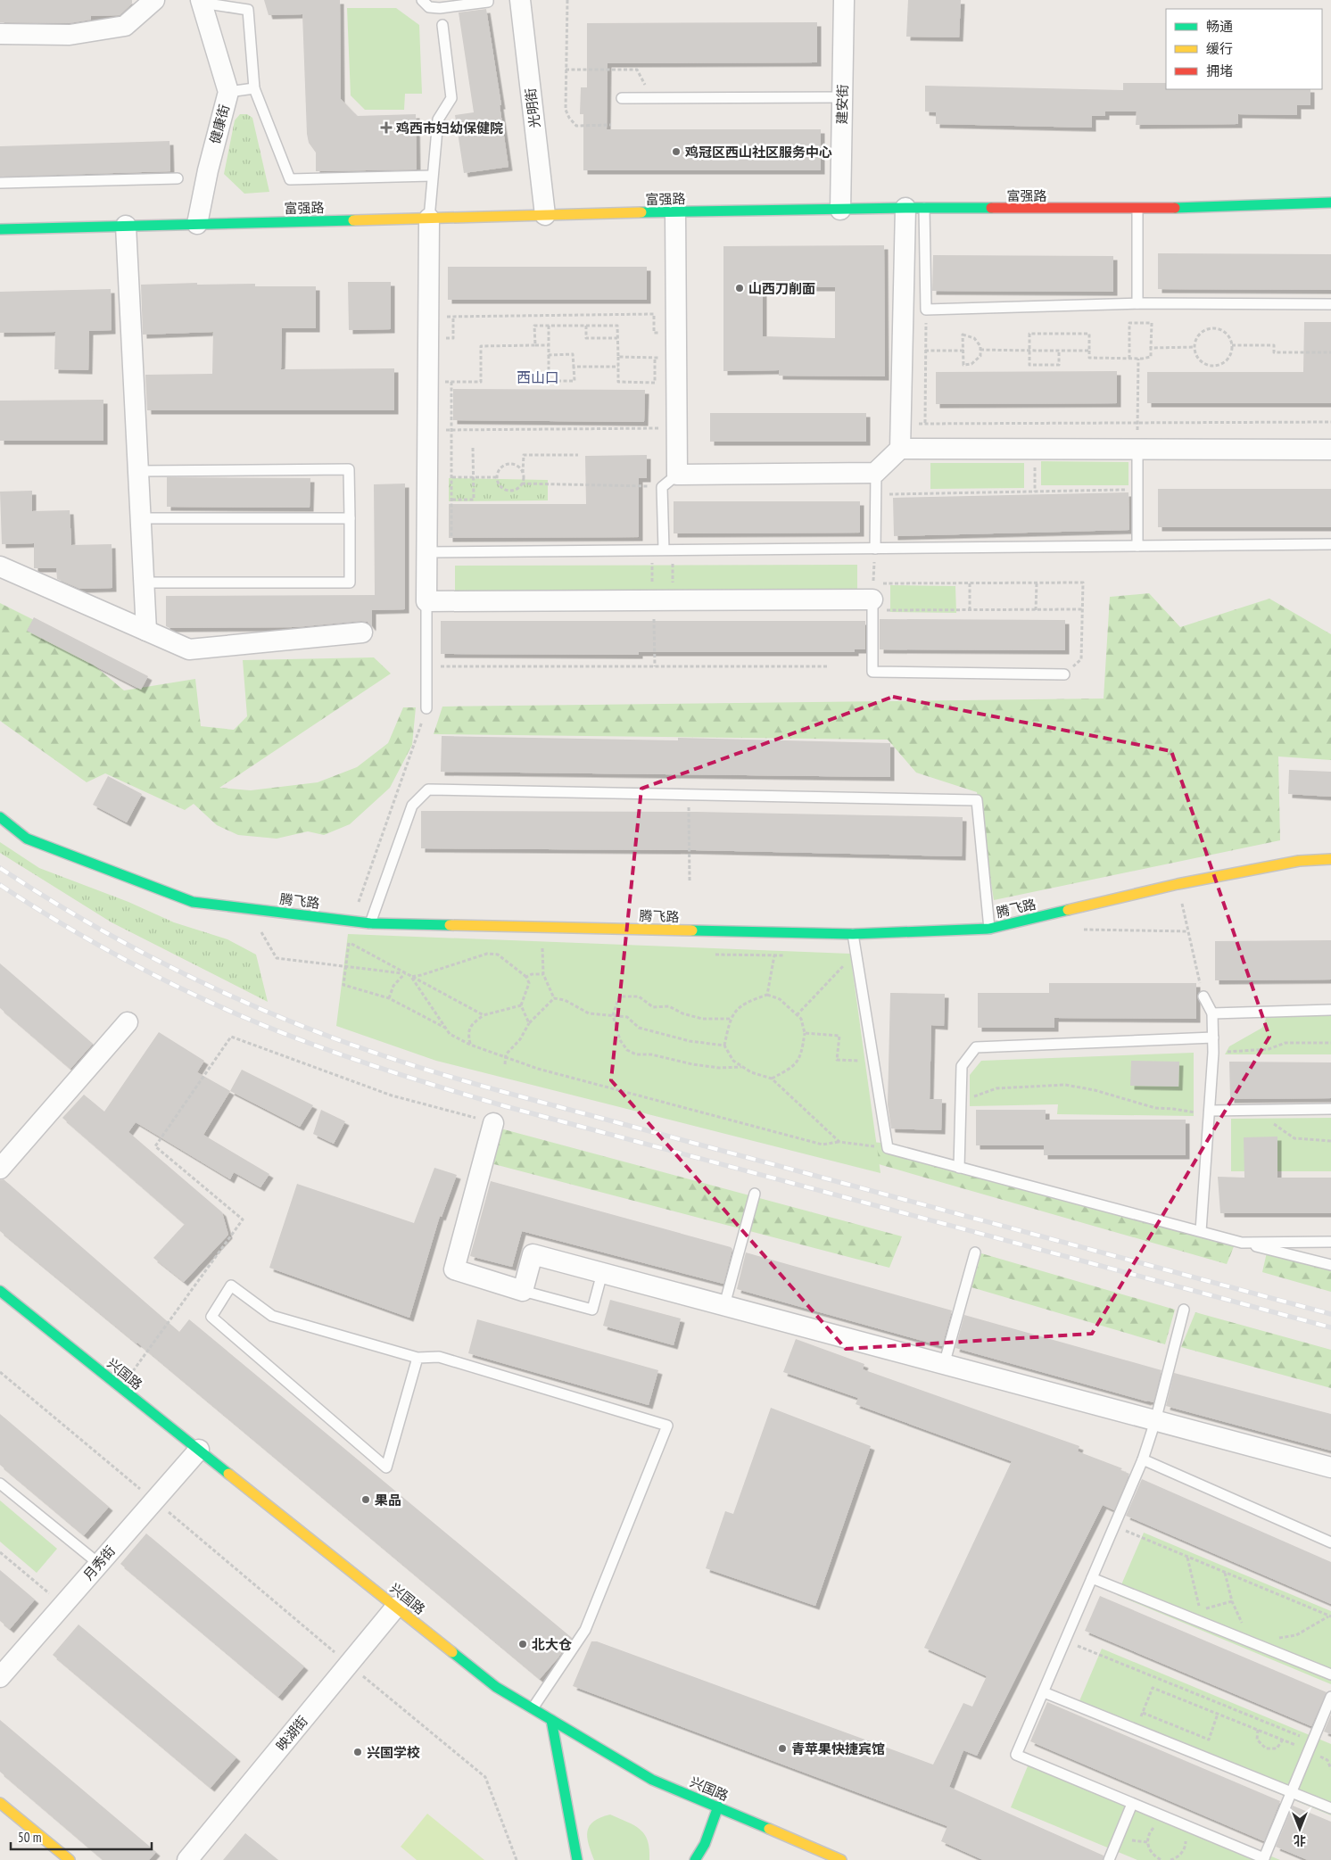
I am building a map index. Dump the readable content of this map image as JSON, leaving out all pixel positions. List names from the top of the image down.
{
  "streets": {
    "street": [
      "建安街",
      "光明街",
      "健康街",
      "富强路",
      "腾飞路",
      "兴国路",
      "月秀街",
      "映湖街"
    ]
  },
  "crossings": [
    ["建安街", "富强路"],
    ["光明街", "富强路"],
    ["健康街", "富强路"],
    ["兴国路", "月秀街"],
    ["兴国路", "映湖街"]
  ],
  "districts": ["西山口"],
  "places": {
    "health": ["鸡西市妇幼保健院"],
    "other": [
      "鸡冠区西山社区服务中心",
      "山西刀削面",
      "果品",
      "北大仓",
      "青苹果快捷宾馆",
      "兴国学校"
    ]
  },
  "legend": ["畅通", "缓行", "拥堵"],
  "scale_bar": "50 m",
  "north": "bottom"
}
